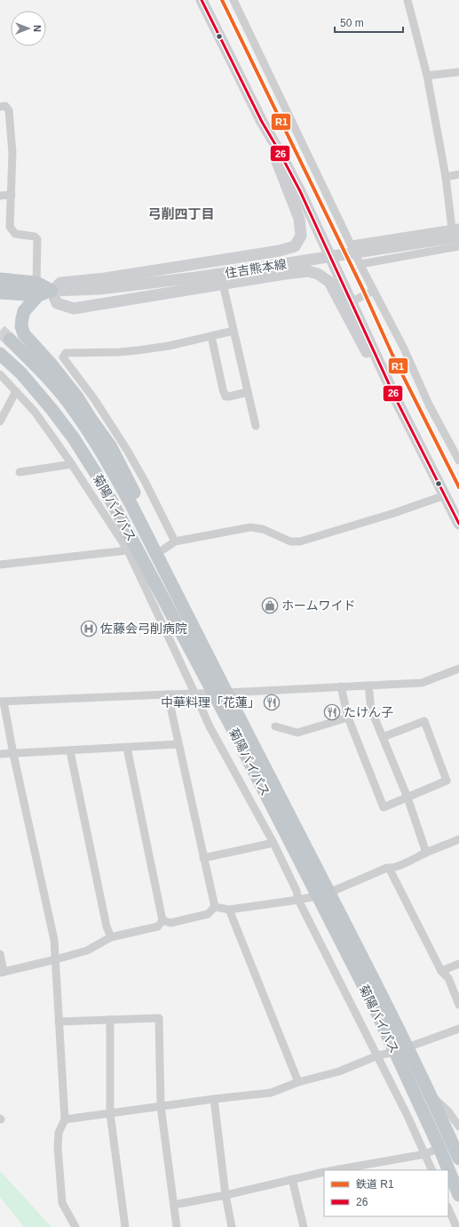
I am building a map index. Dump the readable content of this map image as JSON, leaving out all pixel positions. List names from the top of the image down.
{
  "streets": {
    "highway": ["菊陽バイパス"],
    "main road": ["住吉熊本線"]
  },
  "districts": ["弓削四丁目"],
  "places": {
    "shop": ["ホームワイド"],
    "hospital": ["佐藤会弓削病院"],
    "restaurant": ["中華料理「花蓮」", "たけん子"]
  },
  "lines": ["rail line R1", "transit line 26"],
  "legend": ["鉄道 R1", "26"],
  "scale_bar": "50 m",
  "north": "right"
}
